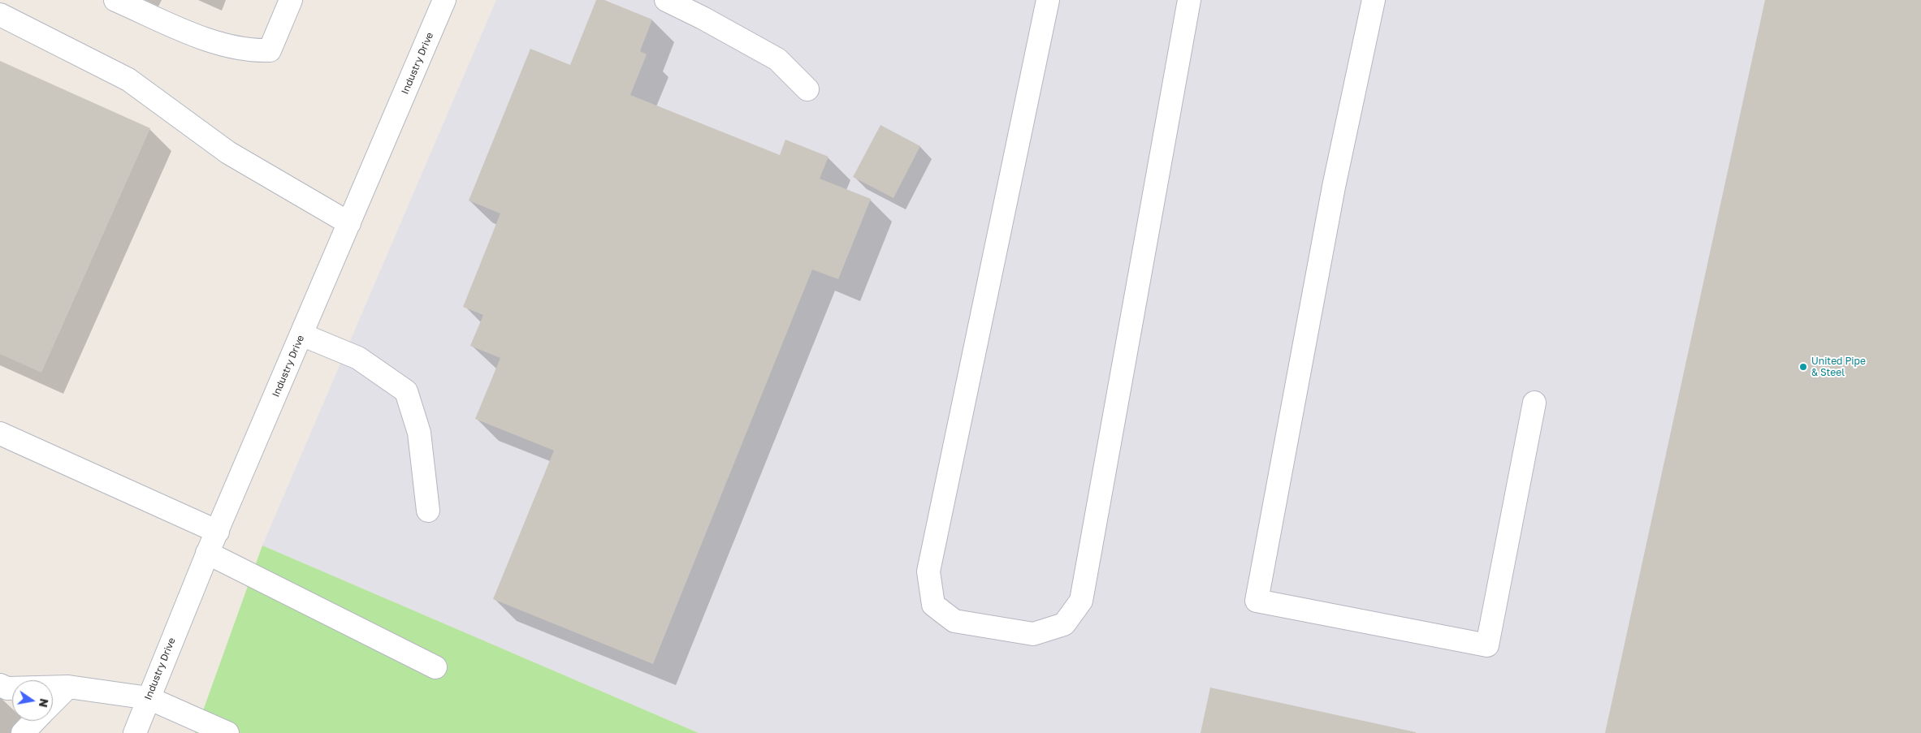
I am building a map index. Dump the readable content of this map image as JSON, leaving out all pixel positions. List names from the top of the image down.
{
  "streets": {
    "street": ["Industry Drive"]
  },
  "places": ["United Pipe & Steel"],
  "north": "right"
}
